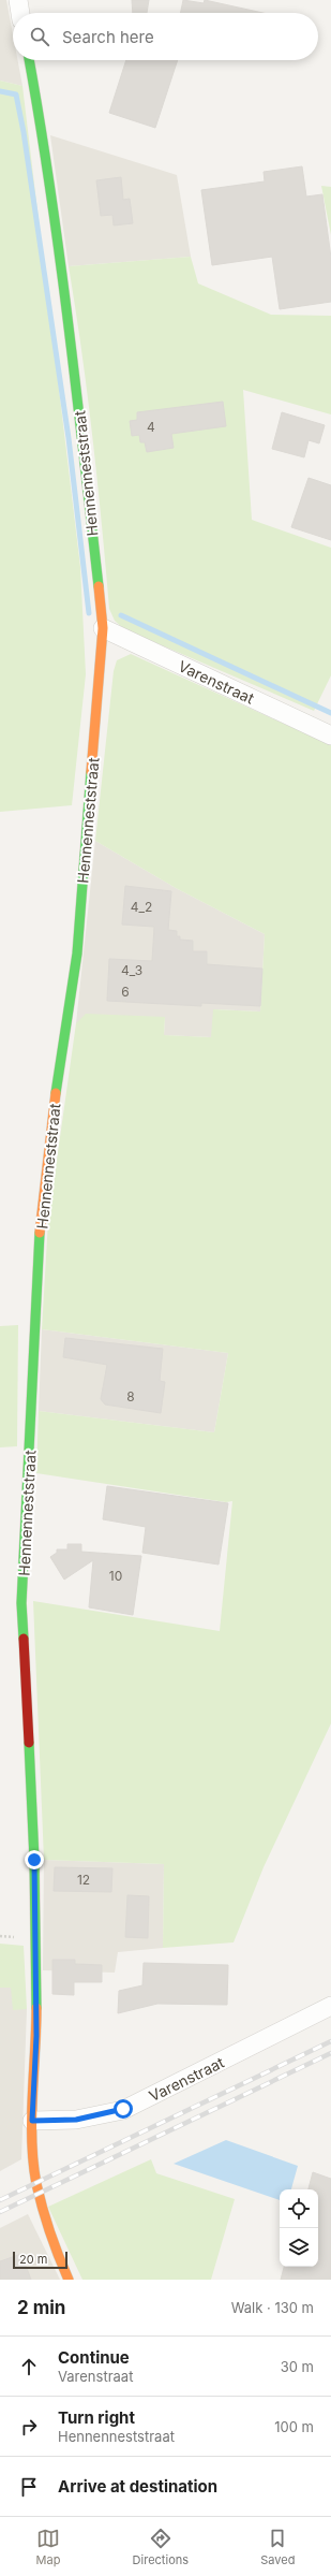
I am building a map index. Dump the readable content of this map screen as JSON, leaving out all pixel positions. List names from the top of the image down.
{
  "streets": {
    "street": ["Hennenneststraat", "Varenstraat"]
  },
  "crossings": [
    ["Hennenneststraat", "Varenstraat"]
  ],
  "house_numbers": [
    "4",
    "4_2",
    "4_3",
    "6",
    "8",
    "10",
    "12"
  ],
  "scale_bar": "20 m",
  "page": {
    "search": "Search here",
    "scale": "20 m",
    "heading": ["2 min", "Walk · 130 m"],
    "list": [
      ["Continue", "Varenstraat", "30 m"],
      ["Turn right", "Hennenneststraat", "100 m"],
      "Arrive at destination"
    ],
    "nav": ["Map", "Directions", "Saved"]
  }
}
